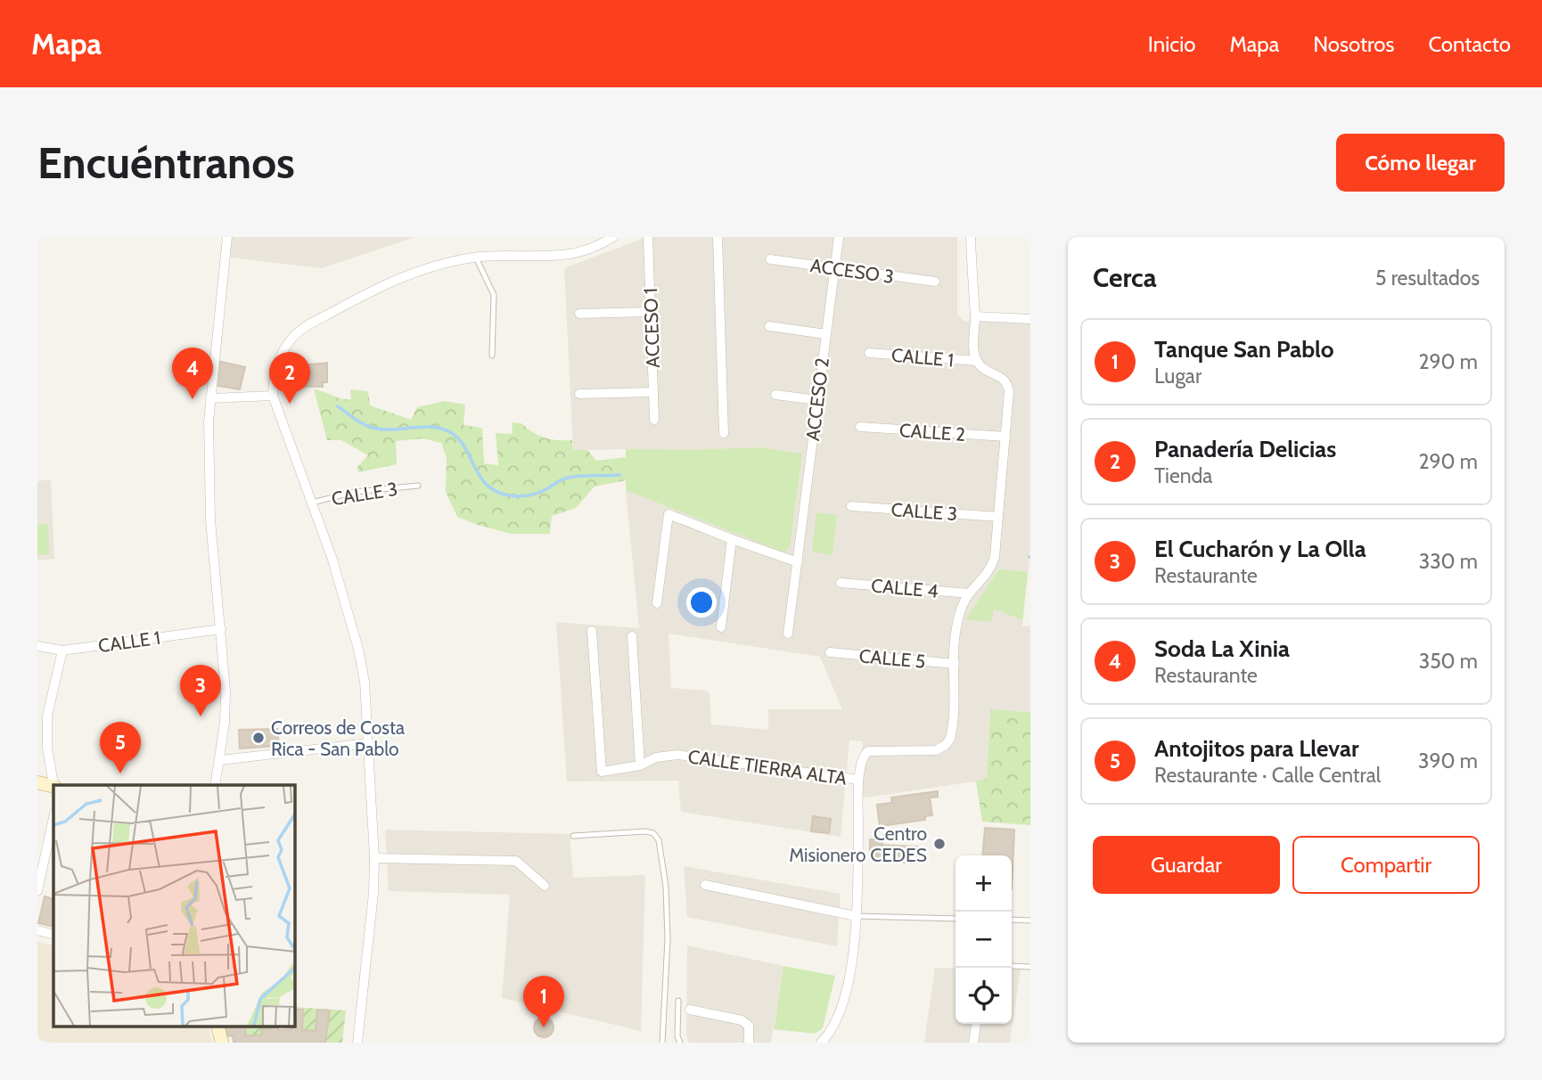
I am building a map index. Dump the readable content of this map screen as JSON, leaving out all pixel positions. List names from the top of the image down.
{
  "streets": {
    "street": [
      "ACCESO 3",
      "ACCESO 1",
      "CALLE 1",
      "ACCESO 2",
      "CALLE 2",
      "CALLE 3",
      "CALLE 4",
      "CALLE 5",
      "CALLE TIERRA ALTA"
    ]
  },
  "crossings": [
    ["ACCESO 3", "ACCESO 2"]
  ],
  "places": ["Correos de Costa Rica - San Pablo", "Centro Misionero CEDES"],
  "page": {
    "header": "Mapa",
    "nav": [
      "Inicio",
      "Mapa",
      "Nosotros",
      "Contacto"
    ],
    "buttons": [
      "Cómo llegar",
      ["Guardar", "Compartir"]
    ],
    "title": "Encuéntranos",
    "heading": ["Cerca", "5 resultados"],
    "list": [
      {
        "mark": "1",
        "name": "Tanque San Pablo",
        "note": "Lugar",
        "value": "290 m"
      },
      {
        "mark": "2",
        "name": "Panadería Delicias",
        "note": "Tienda",
        "value": "290 m"
      },
      {
        "mark": "3",
        "name": "El Cucharón y La Olla",
        "note": "Restaurante",
        "value": "330 m"
      },
      {
        "mark": "4",
        "name": "Soda La Xinia",
        "note": "Restaurante",
        "value": "350 m"
      },
      {
        "mark": "5",
        "name": "Antojitos para Llevar",
        "note": "Restaurante · Calle Central",
        "value": "390 m"
      }
    ],
    "pins": [
      "4",
      "2",
      "3",
      "5",
      "1"
    ],
    "map_buttons": ["+", "−"]
  }
}
